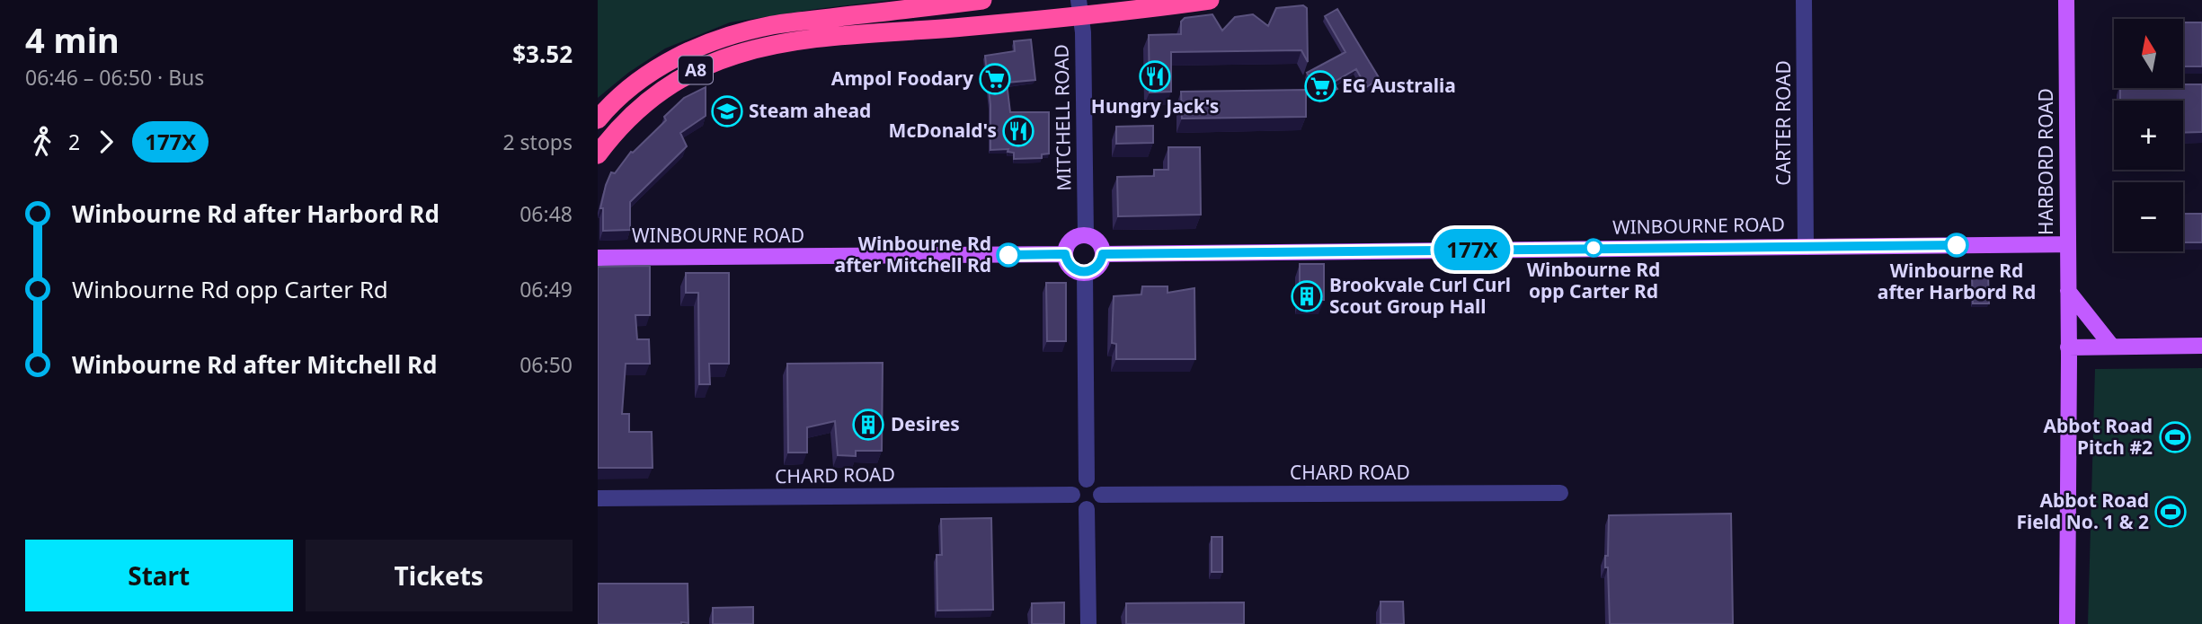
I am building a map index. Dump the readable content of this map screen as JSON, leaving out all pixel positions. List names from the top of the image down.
{
  "streets": {
    "highway": ["A8"],
    "main road": ["HARBORD ROAD", "WINBOURNE ROAD"],
    "street": ["MITCHELL ROAD", "CARTER ROAD", "CHARD ROAD"]
  },
  "crossings": [
    ["A8", "MITCHELL ROAD"],
    ["MITCHELL ROAD", "WINBOURNE ROAD"],
    ["CARTER ROAD", "WINBOURNE ROAD"],
    ["HARBORD ROAD", "WINBOURNE ROAD"]
  ],
  "places": {
    "restaurant": ["Hungry Jack's", "McDonald's"],
    "supermarket": ["Ampol Foodary", "EG Australia"],
    "school or university": ["Steam ahead"],
    "other": ["Winbourne Rd after Harbord Rd", "Winbourne Rd opp Carter Rd", "Winbourne Rd after Mitchell Rd"],
    "building": ["Brookvale Curl Curl Scout Group Hall", "Desires"],
    "sports": ["Abbot Road Pitch #2", "Abbot Road Field No. 1 & 2"]
  },
  "lines": ["bus line 177X"],
  "north": "top",
  "page": {
    "heading": ["4 min", "06:46 – 06:50 · Bus", "$3.52"],
    "on_map": "177X",
    "map_buttons": ["+", "−"],
    "legs": ["2", "177X", "2 stops"],
    "list": [
      {
        "name": "Winbourne Rd after Harbord Rd",
        "value": "06:48"
      },
      {
        "name": "Winbourne Rd opp Carter Rd",
        "value": "06:49"
      },
      {
        "name": "Winbourne Rd after Mitchell Rd",
        "value": "06:50"
      }
    ],
    "buttons": ["Start", "Tickets"]
  }
}
